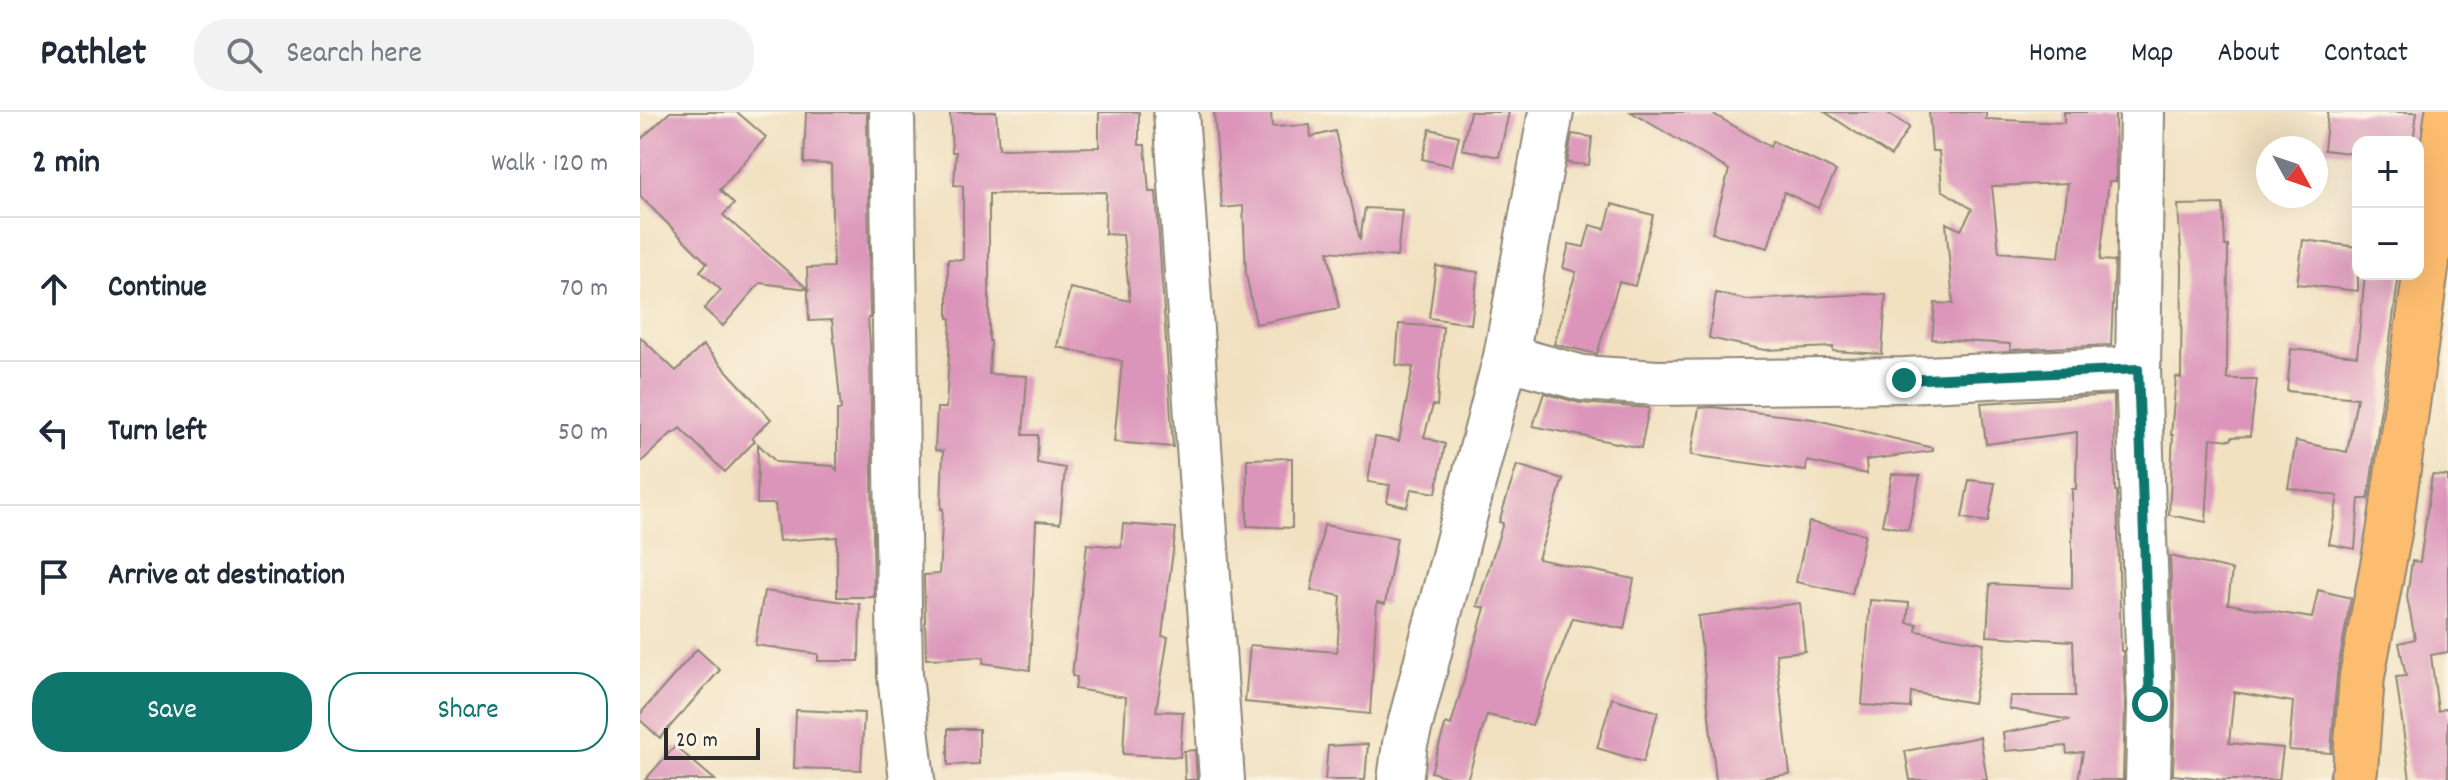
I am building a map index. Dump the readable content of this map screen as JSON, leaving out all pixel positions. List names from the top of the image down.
{
  "scale_bar": "20 m",
  "north": "bottom right",
  "page": {
    "header": "Pathlet",
    "search": "Search here",
    "nav": [
      "Home",
      "Map",
      "About",
      "Contact"
    ],
    "heading": ["2 min", "Walk · 120 m"],
    "map_buttons": ["+", "−"],
    "list": [
      ["Continue", "70 m"],
      ["Turn left", "50 m"],
      "Arrive at destination"
    ],
    "buttons": ["Save", "Share"],
    "scale": "20 m"
  }
}
